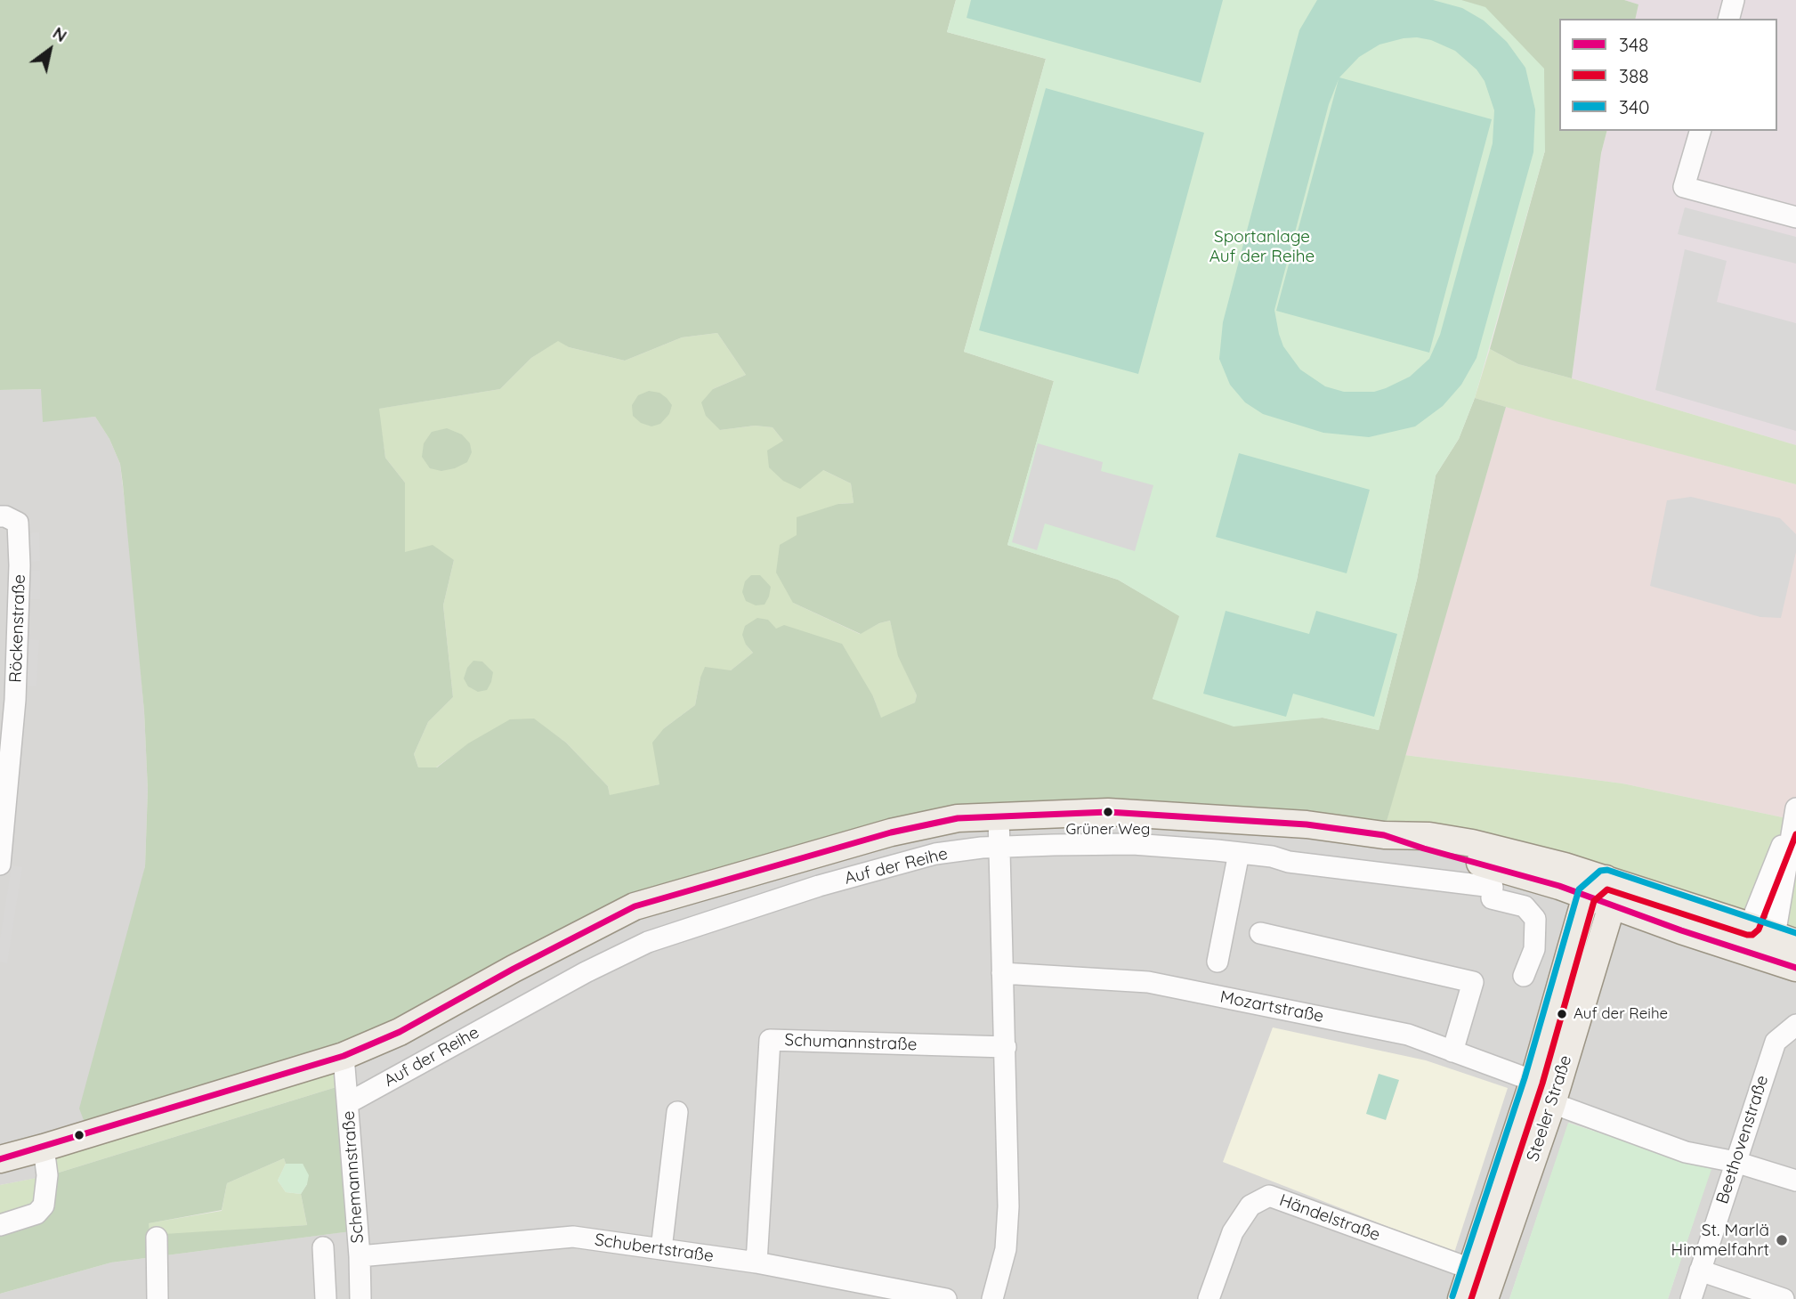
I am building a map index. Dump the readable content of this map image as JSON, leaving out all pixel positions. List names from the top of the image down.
{
  "streets": {
    "main road": ["Auf der Reihe", "Steeler Straße"],
    "street": [
      "Röckenstraße",
      "Mozartstraße",
      "Schumannstraße",
      "Beethovenstraße",
      "Schemannstraße",
      "Händelstraße",
      "Schubertstraße"
    ]
  },
  "crossings": [
    ["Auf der Reihe", "Steeler Straße"],
    ["Auf der Reihe", "Schemannstraße"],
    ["Mozartstraße", "Steeler Straße"],
    ["Schumannstraße", "Schubertstraße"],
    ["Steeler Straße", "Händelstraße"],
    ["Schemannstraße", "Schubertstraße"]
  ],
  "parks": ["Sportanlage Auf der Reihe"],
  "places": ["Grüner Weg", "Auf der Reihe", "St. Marlä Himmelfahrt"],
  "lines": ["transit line 348", "transit line 388", "transit line 340"],
  "legend": ["348", "388", "340"],
  "north": "top right"
}
